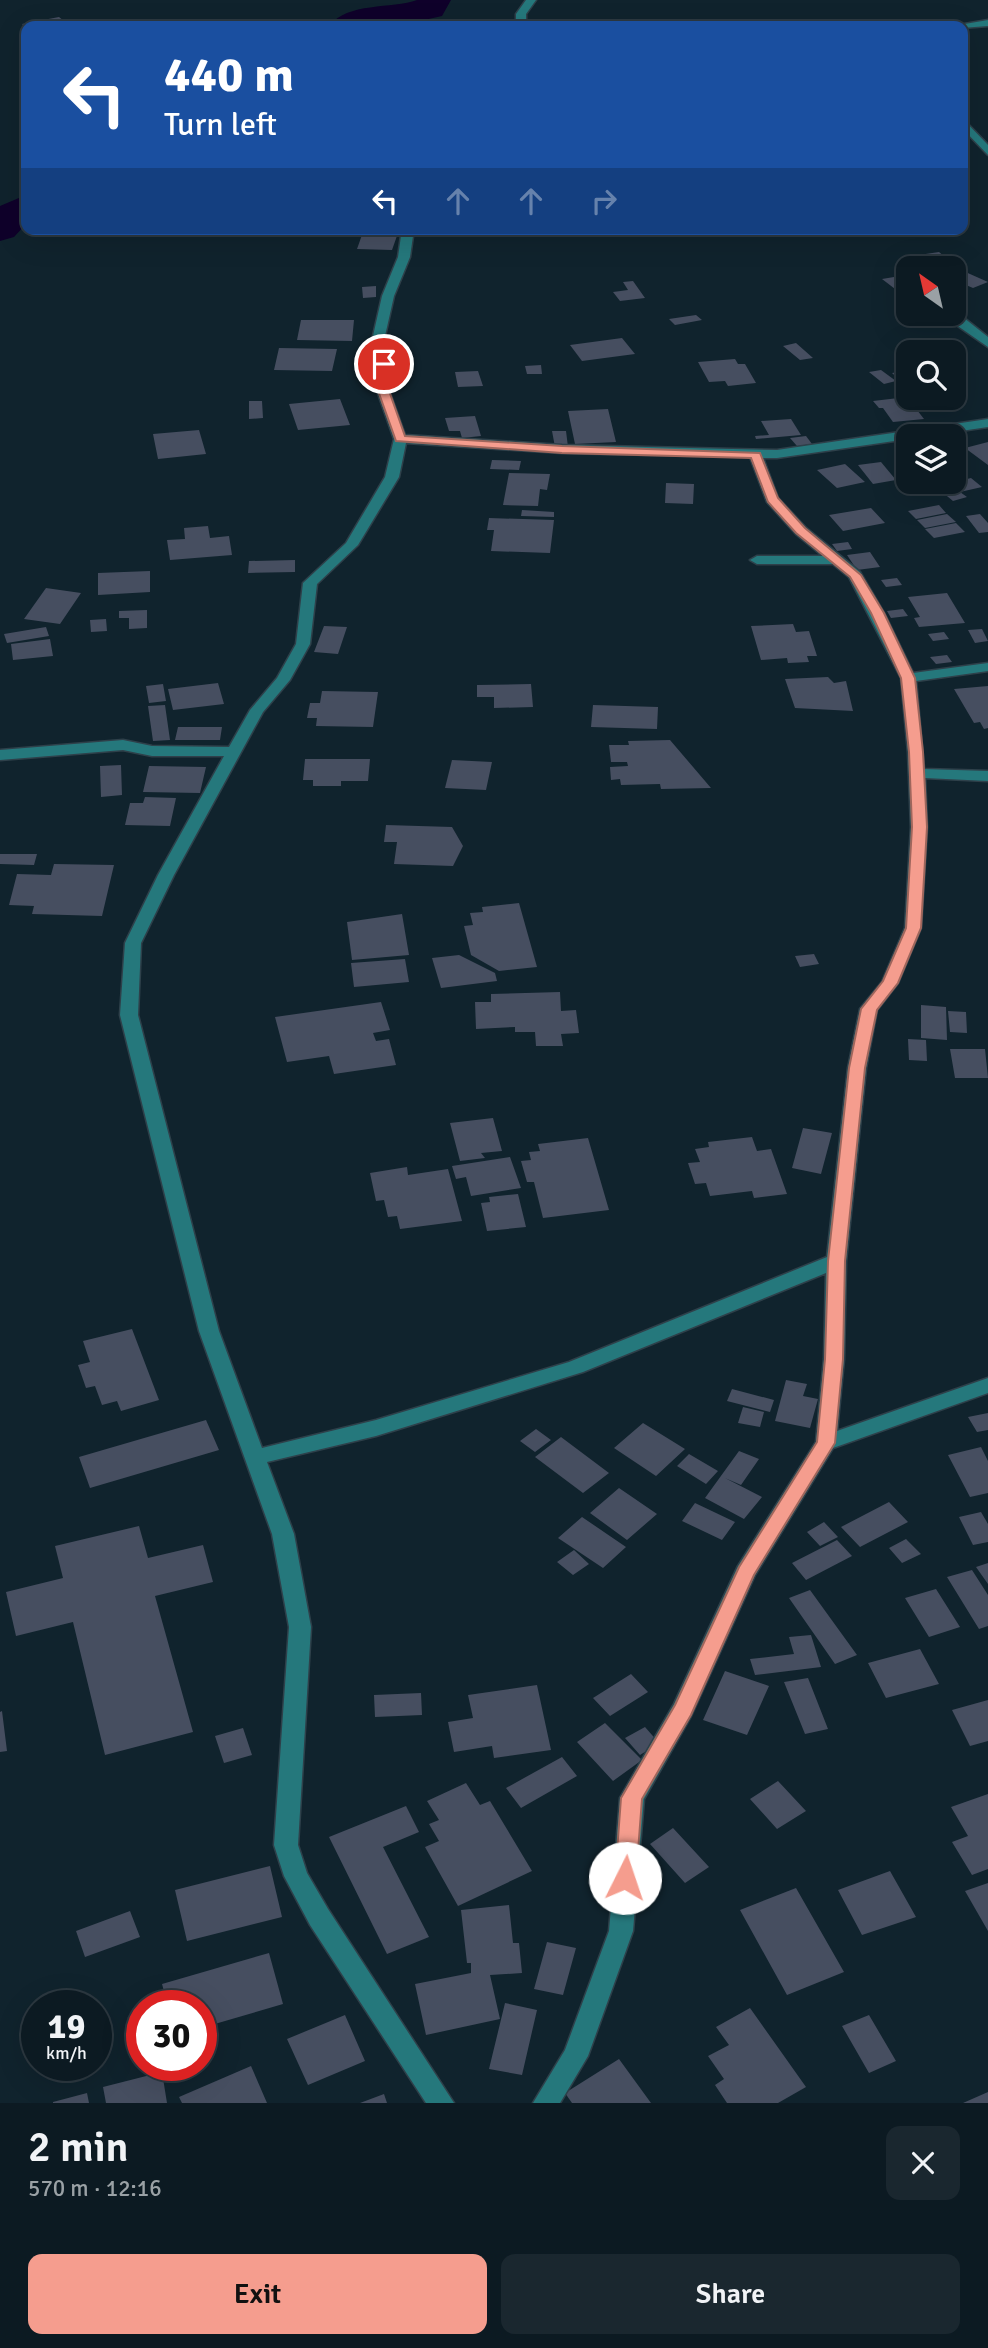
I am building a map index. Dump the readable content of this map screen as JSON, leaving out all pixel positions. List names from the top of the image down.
{
  "north": "top left",
  "page": {
    "turn": ["440 m", "Turn left"],
    "speed": "19 km/h",
    "limit": "30",
    "heading": ["2 min", "570 m · 12:16"],
    "buttons": ["Exit", "Share"]
  }
}
